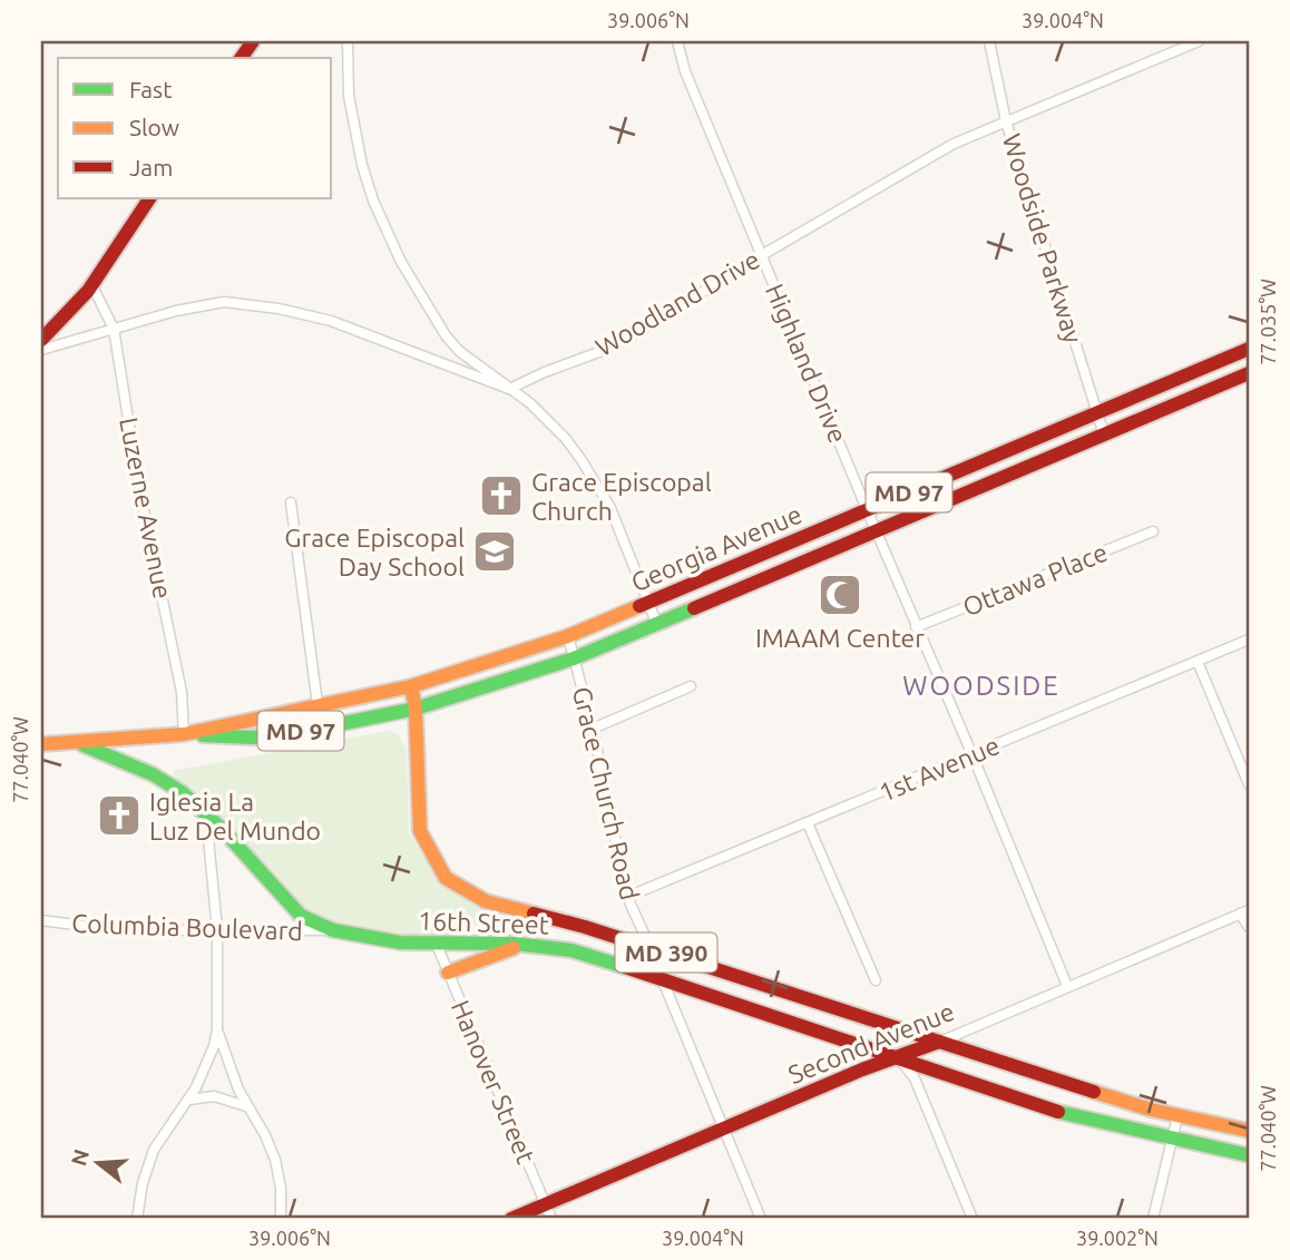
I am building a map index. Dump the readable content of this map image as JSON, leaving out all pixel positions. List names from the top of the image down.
{
  "streets": {
    "main road": [
      "MD 97",
      "Georgia Avenue",
      "16th Street",
      "MD 390",
      "Second Avenue"
    ],
    "street": [
      "Woodside Parkway",
      "Woodland Drive",
      "Highland Drive",
      "Luzerne Avenue",
      "Ottawa Place",
      "1st Avenue",
      "Grace Church Road",
      "Columbia Boulevard",
      "Hanover Street"
    ]
  },
  "crossings": [
    ["Woodside Parkway", "Woodland Drive"],
    ["Woodside Parkway", "Georgia Avenue"],
    ["Woodland Drive", "Highland Drive"],
    ["Highland Drive", "Georgia Avenue"],
    ["Highland Drive", "Ottawa Place"],
    ["Highland Drive", "1st Avenue"],
    ["Highland Drive", "Second Avenue"],
    ["Luzerne Avenue", "Georgia Avenue"],
    ["Georgia Avenue", "Grace Church Road"],
    ["Georgia Avenue", "16th Street"],
    ["1st Avenue", "Grace Church Road"],
    ["Grace Church Road", "16th Street"],
    ["16th Street", "Columbia Boulevard"],
    ["16th Street", "Second Avenue"],
    ["16th Street", "Hanover Street"],
    ["Second Avenue", "Hanover Street"]
  ],
  "districts": ["WOODSIDE"],
  "places": {
    "church": ["Grace Episcopal Church", "Iglesia La Luz Del Mundo"],
    "school or university": ["Grace Episcopal Day School"],
    "mosque": ["IMAAM Center"]
  },
  "legend": ["Fast", "Slow", "Jam"],
  "north": "left",
  "coordinates": [
    "39.006°N",
    "39.004°N",
    "77.035°W",
    "77.040°W",
    "39.002°N"
  ]
}
